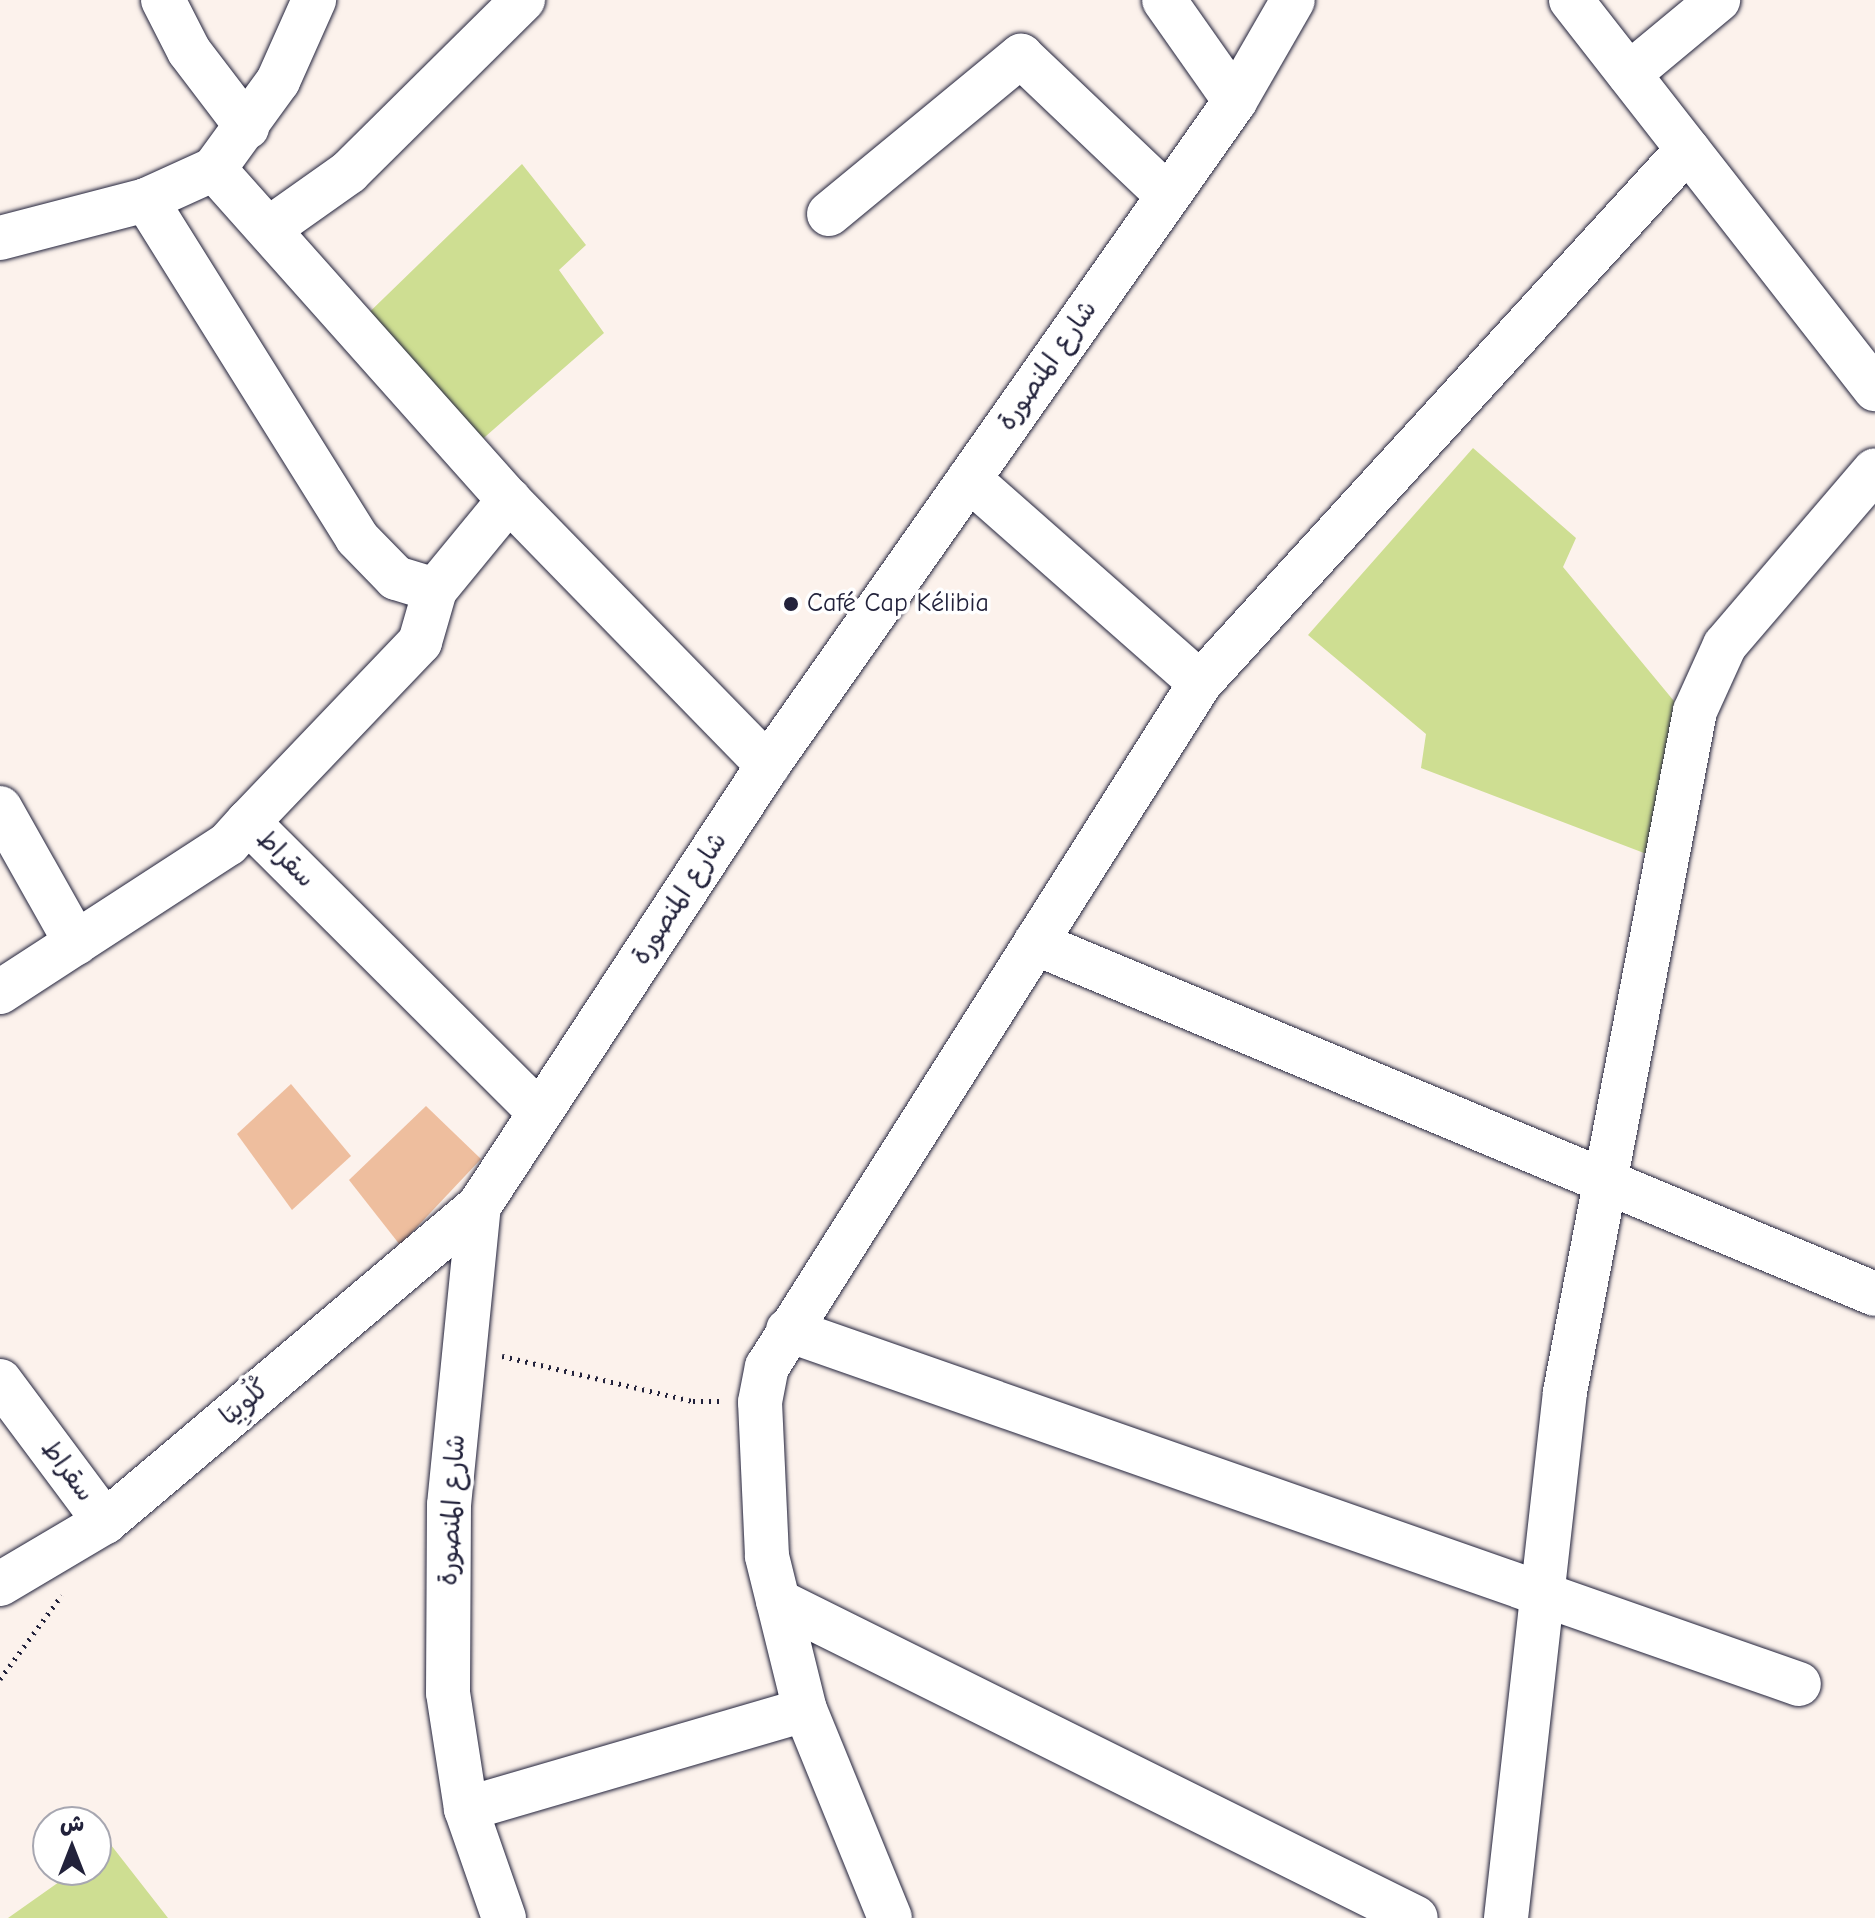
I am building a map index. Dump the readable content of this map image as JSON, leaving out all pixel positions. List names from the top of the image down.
{
  "streets": {
    "street": ["شارع المنصورة", "سقراط", "كْلُوبِيَا"]
  },
  "crossings": [
    ["شارع المنصورة", "سقراط"],
    ["شارع المنصورة", "كْلُوبِيَا"],
    ["سقراط", "كْلُوبِيَا"]
  ],
  "places": ["Café Cap Kélibia"],
  "north": "top"
}
